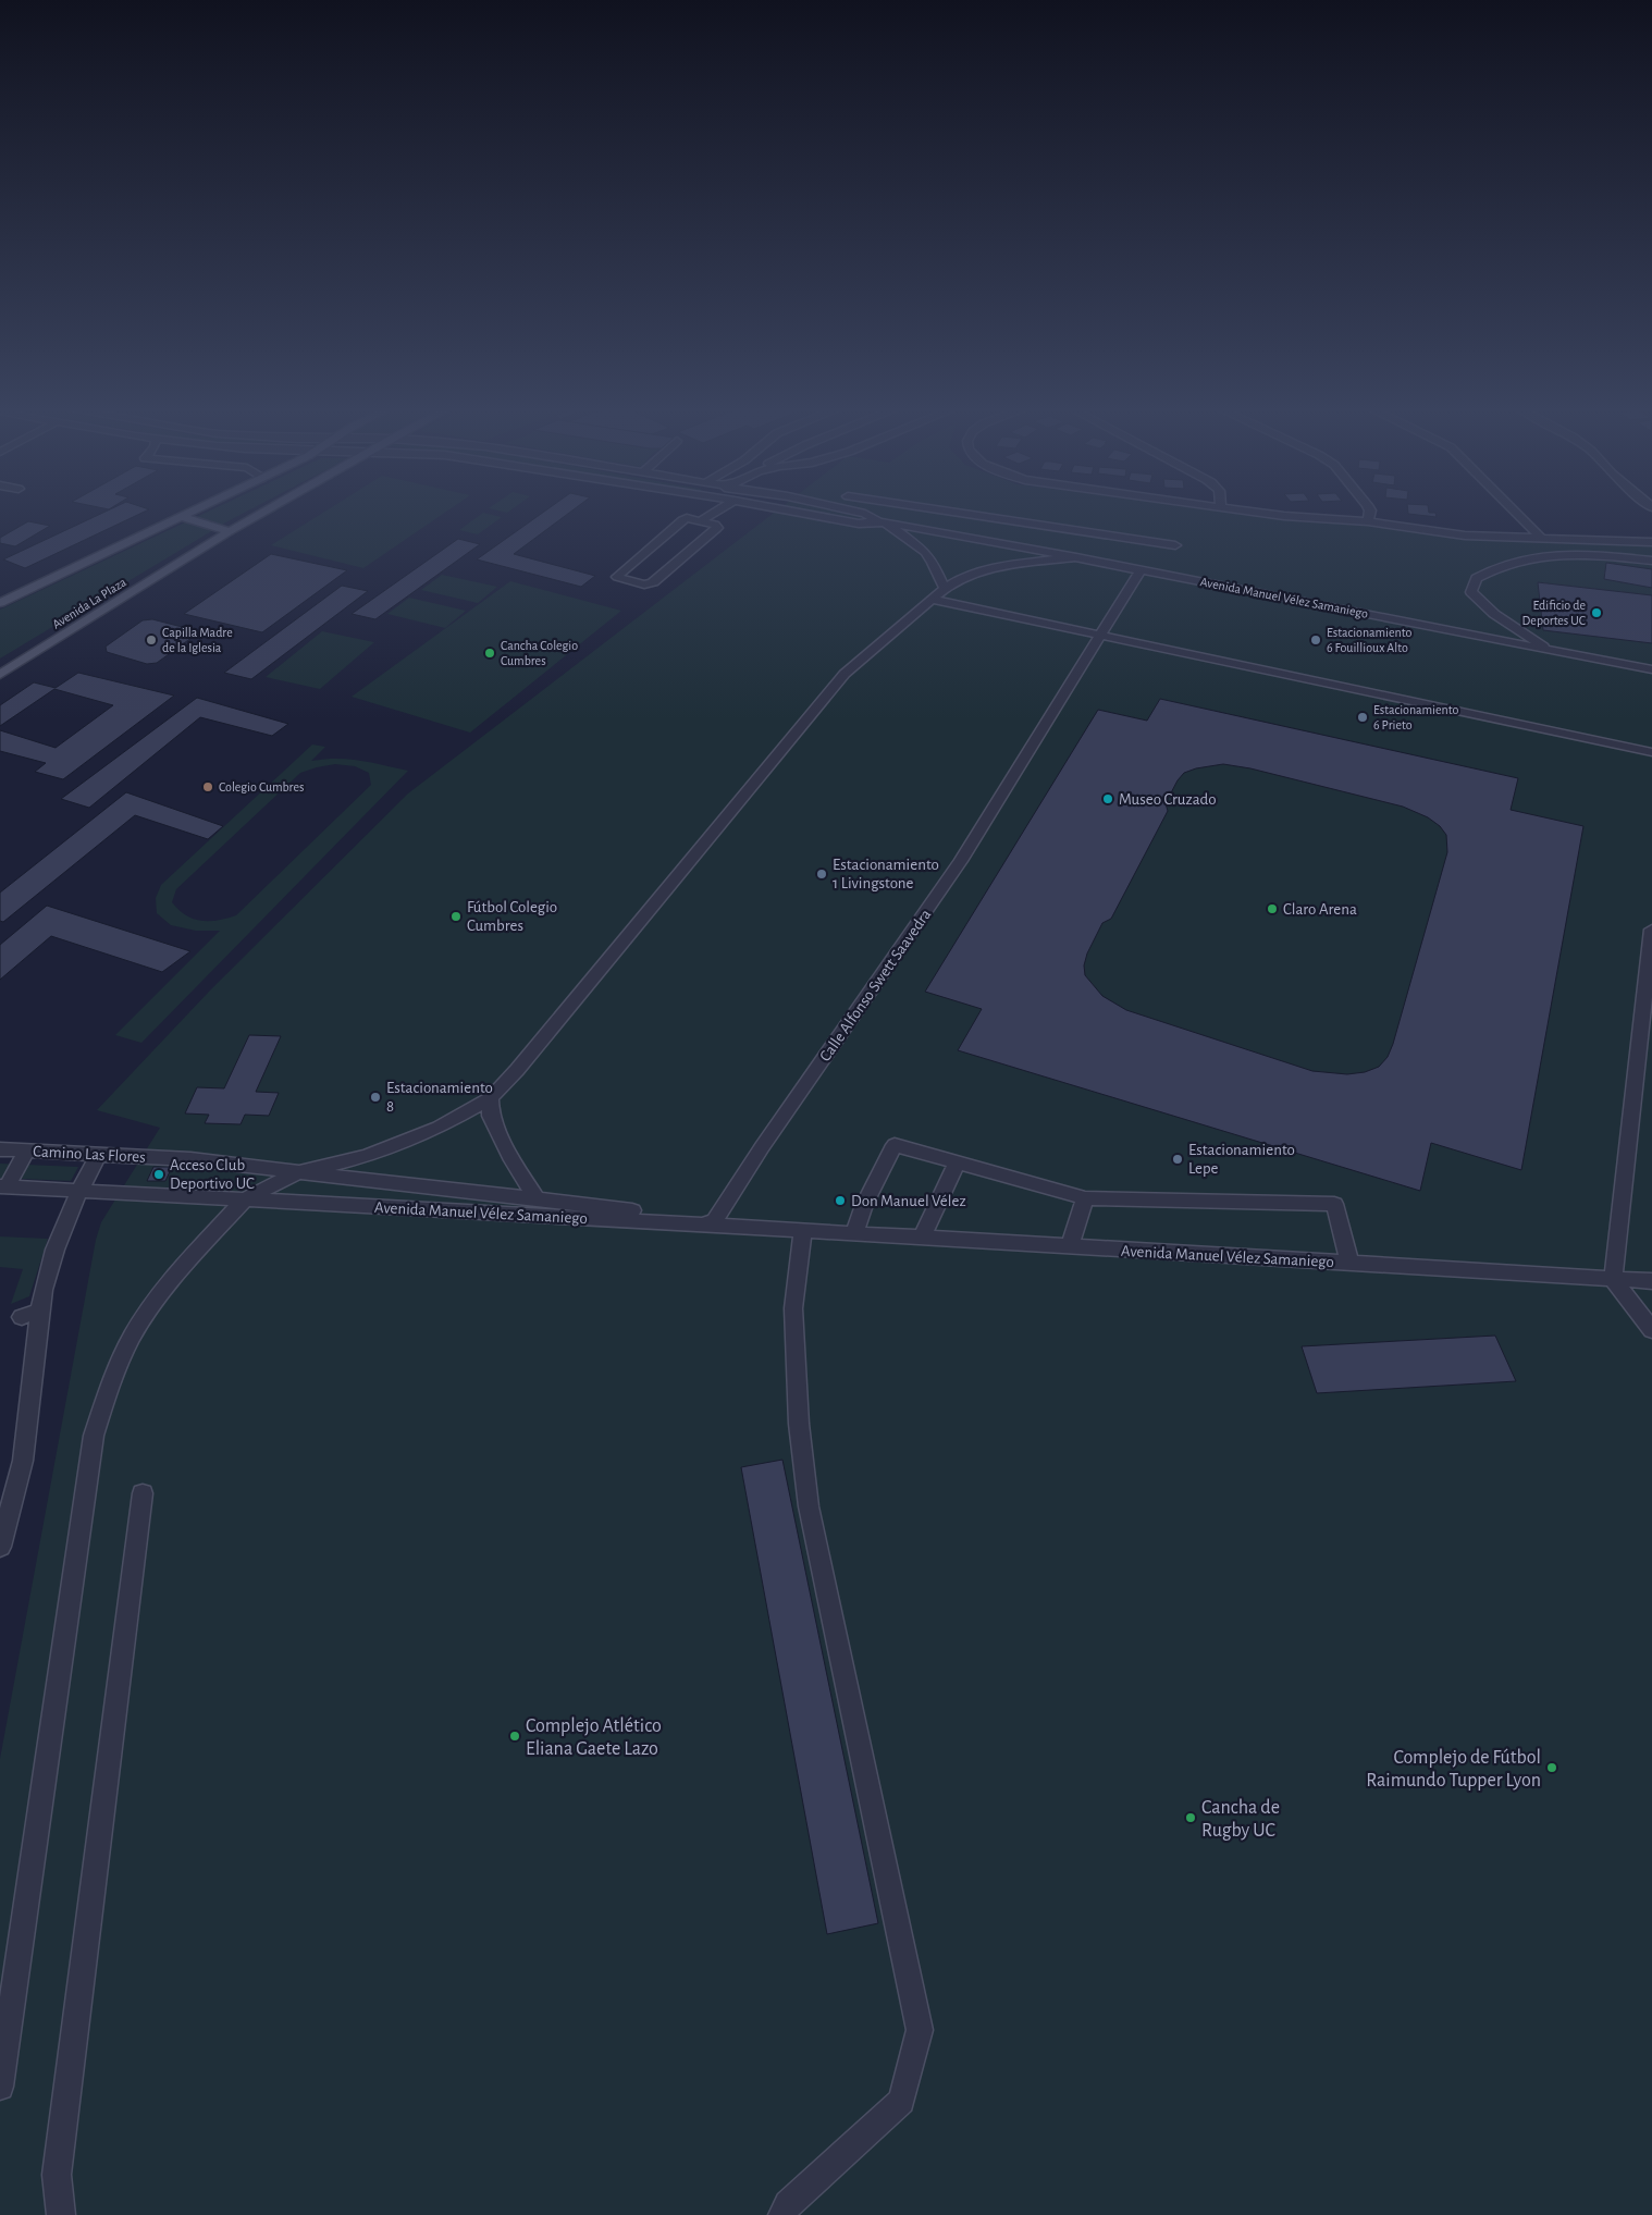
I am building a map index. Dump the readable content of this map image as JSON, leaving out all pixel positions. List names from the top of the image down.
{
  "streets": {
    "main road": ["Avenida La Plaza"],
    "street": ["Avenida Manuel Vélez Samaniego", "Calle Alfonso Swett Saavedra", "Camino Las Flores"]
  },
  "crossings": [
    ["Avenida Manuel Vélez Samaniego", "Calle Alfonso Swett Saavedra"],
    ["Avenida Manuel Vélez Samaniego", "Camino Las Flores"]
  ],
  "places": [
    "Edificio de Deportes UC",
    "Capilla Madre de la Iglesia",
    "Estacionamiento 6 Fouillioux Alto",
    "Cancha Colegio Cumbres",
    "Estacionamiento 6 Prieto",
    "Colegio Cumbres",
    "Museo Cruzado",
    "Estacionamiento 1 Livingstone",
    "Claro Arena",
    "Fútbol Colegio Cumbres",
    "Estacionamiento 8",
    "Estacionamiento Lepe",
    "Acceso Club Deportivo UC",
    "Don Manuel Vélez",
    "Complejo Atlético Eliana Gaete Lazo",
    "Complejo de Fútbol Raimundo Tupper Lyon",
    "Cancha de Rugby UC"
  ]
}
